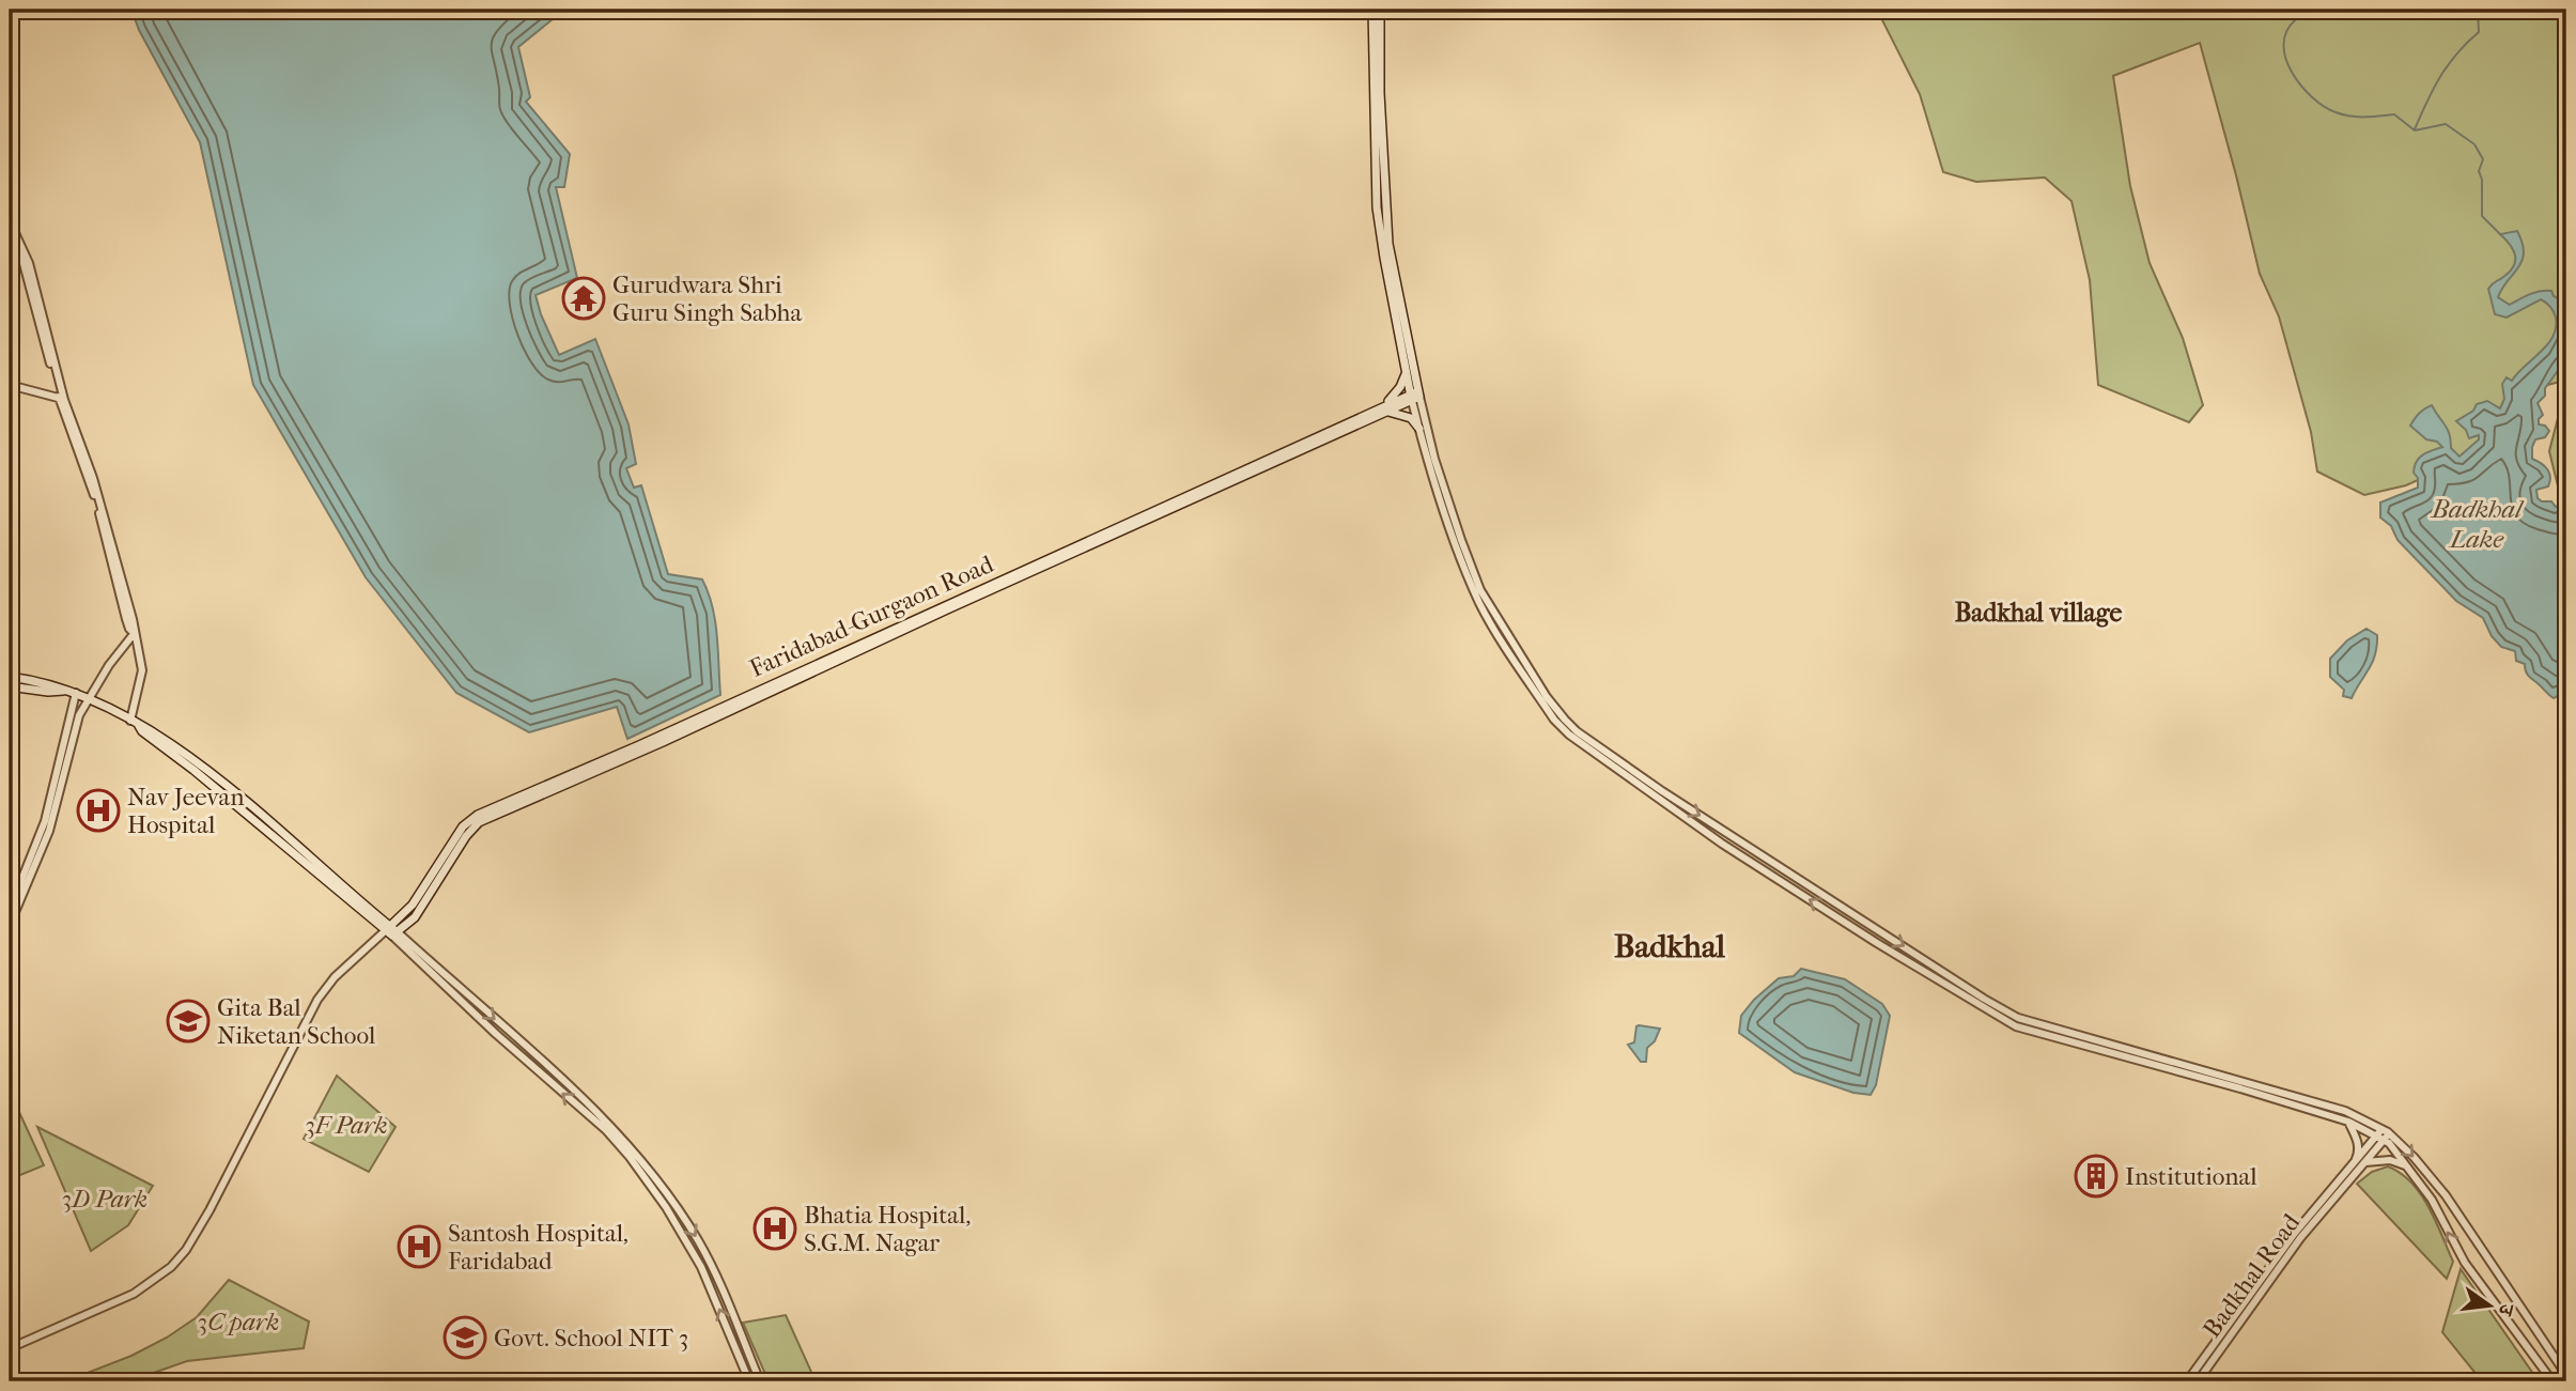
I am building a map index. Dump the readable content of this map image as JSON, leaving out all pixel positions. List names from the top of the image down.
{
  "streets": {
    "main road": ["Faridabad-Gurgaon Road"],
    "street": ["Badkhal Road"]
  },
  "districts": ["Badkhal village", "Badkhal"],
  "water": ["Badkhal Lake"],
  "parks": ["3F Park", "3D Park", "3C park"],
  "places": {
    "temple": ["Gurudwara Shri Guru Singh Sabha"],
    "hospital": ["Nav Jeevan Hospital", "Bhatia Hospital, S.G.M. Nagar", "Santosh Hospital, Faridabad"],
    "school or university": ["Gita Bal Niketan School", "Govt. School NIT 3"],
    "building": ["Institutional"]
  },
  "north": "right"
}
